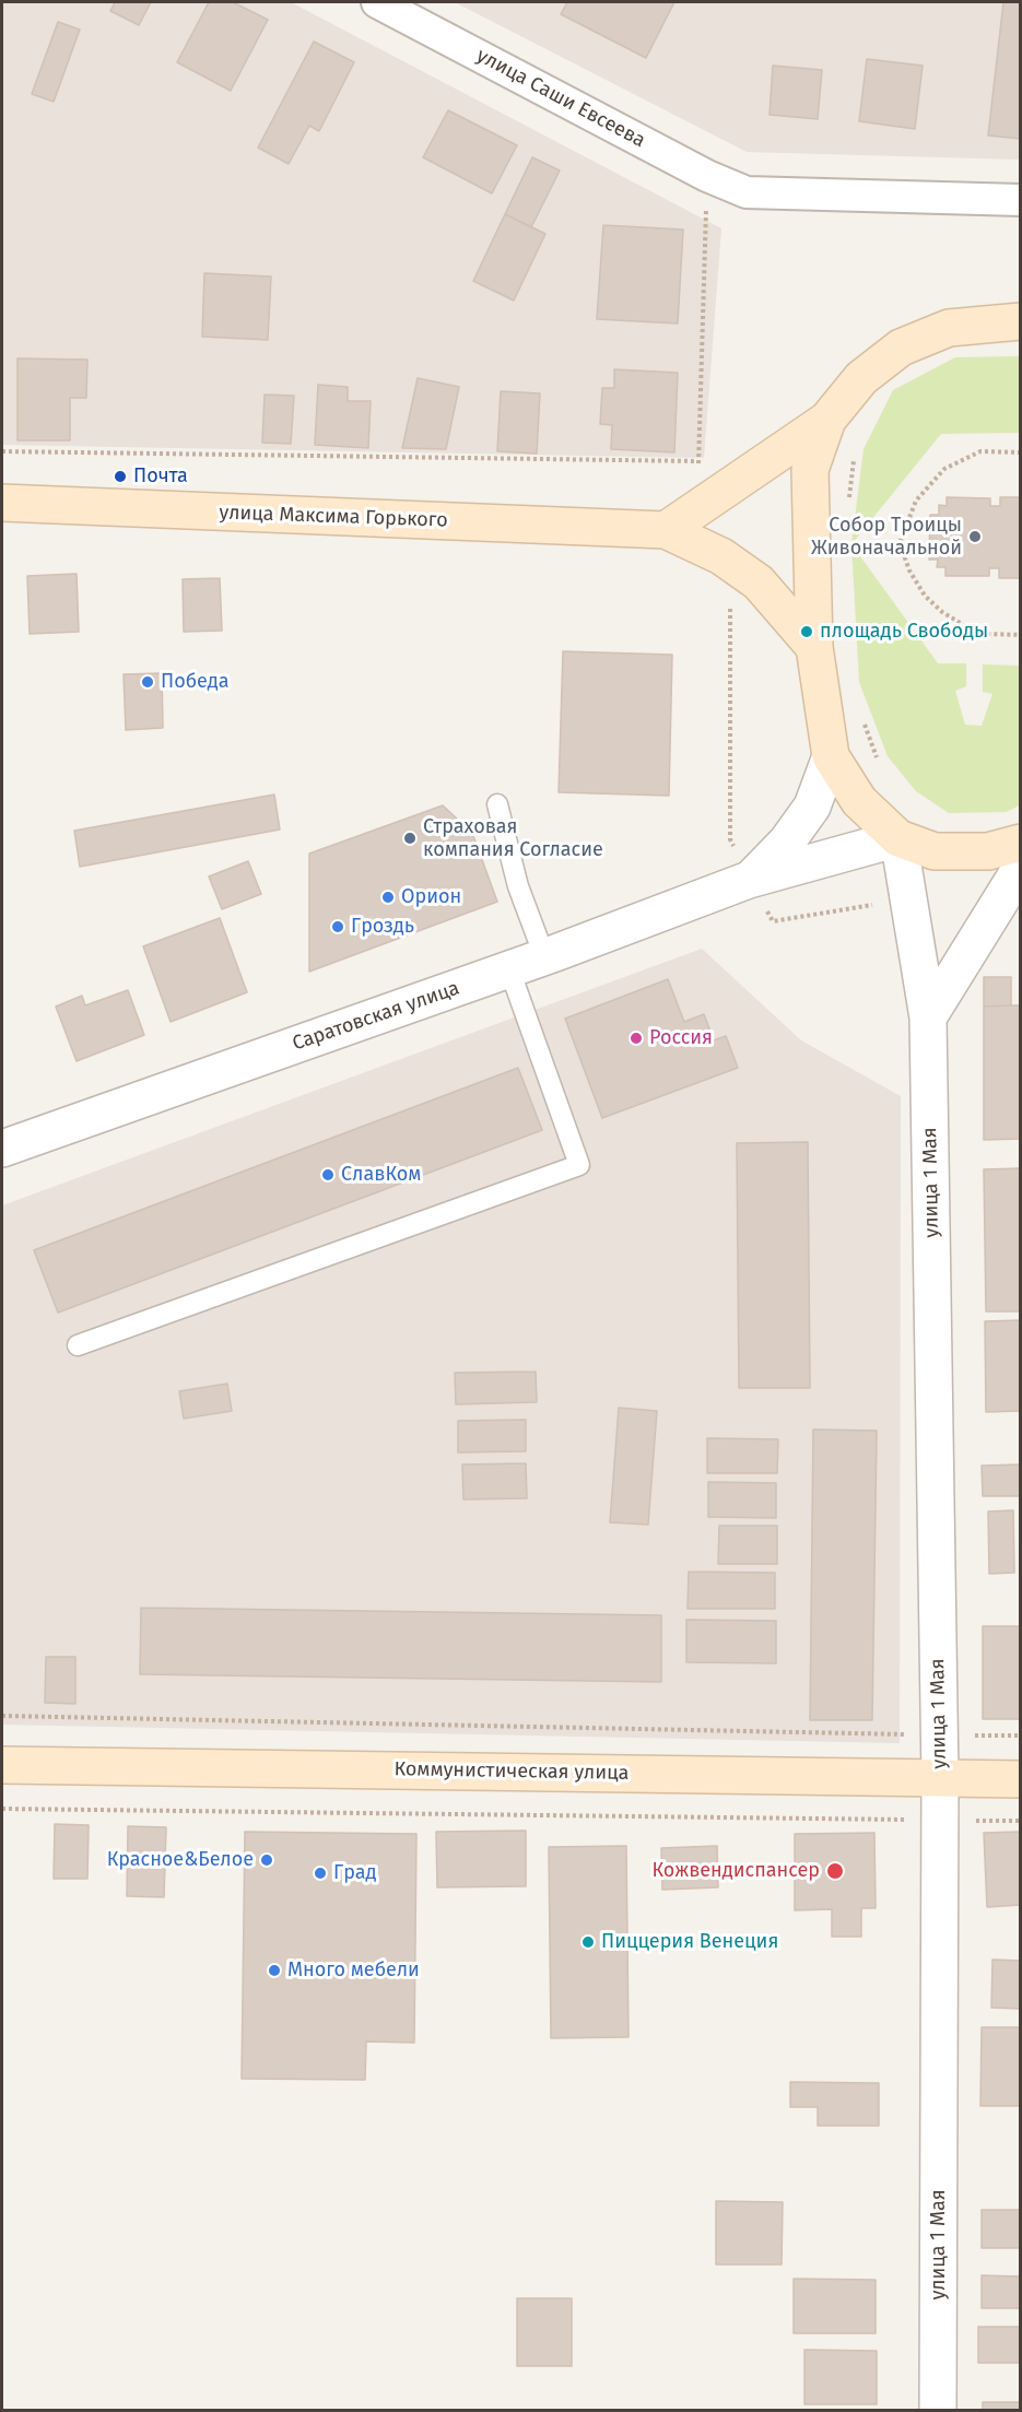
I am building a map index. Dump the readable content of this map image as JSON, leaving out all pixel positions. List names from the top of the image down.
{
  "streets": {
    "main road": ["улица Максима Горького", "Коммунистическая улица"],
    "street": ["улица Саши Евсеева", "Саратовская улица", "улица 1 Мая"]
  },
  "crossings": [
    ["Саратовская улица", "улица 1 Мая"],
    ["улица 1 Мая", "Коммунистическая улица"]
  ],
  "places": [
    "Почта",
    "Собор Троицы Живоначальной",
    "площадь Свободы",
    "Победа",
    "Страховая компания Согласие",
    "Орион",
    "Гроздь",
    "Россия",
    "СлавКом",
    "Красное&Белое",
    "Кожвендиспансер",
    "Град",
    "Пиццерия Венеция",
    "Много мебели"
  ]
}
